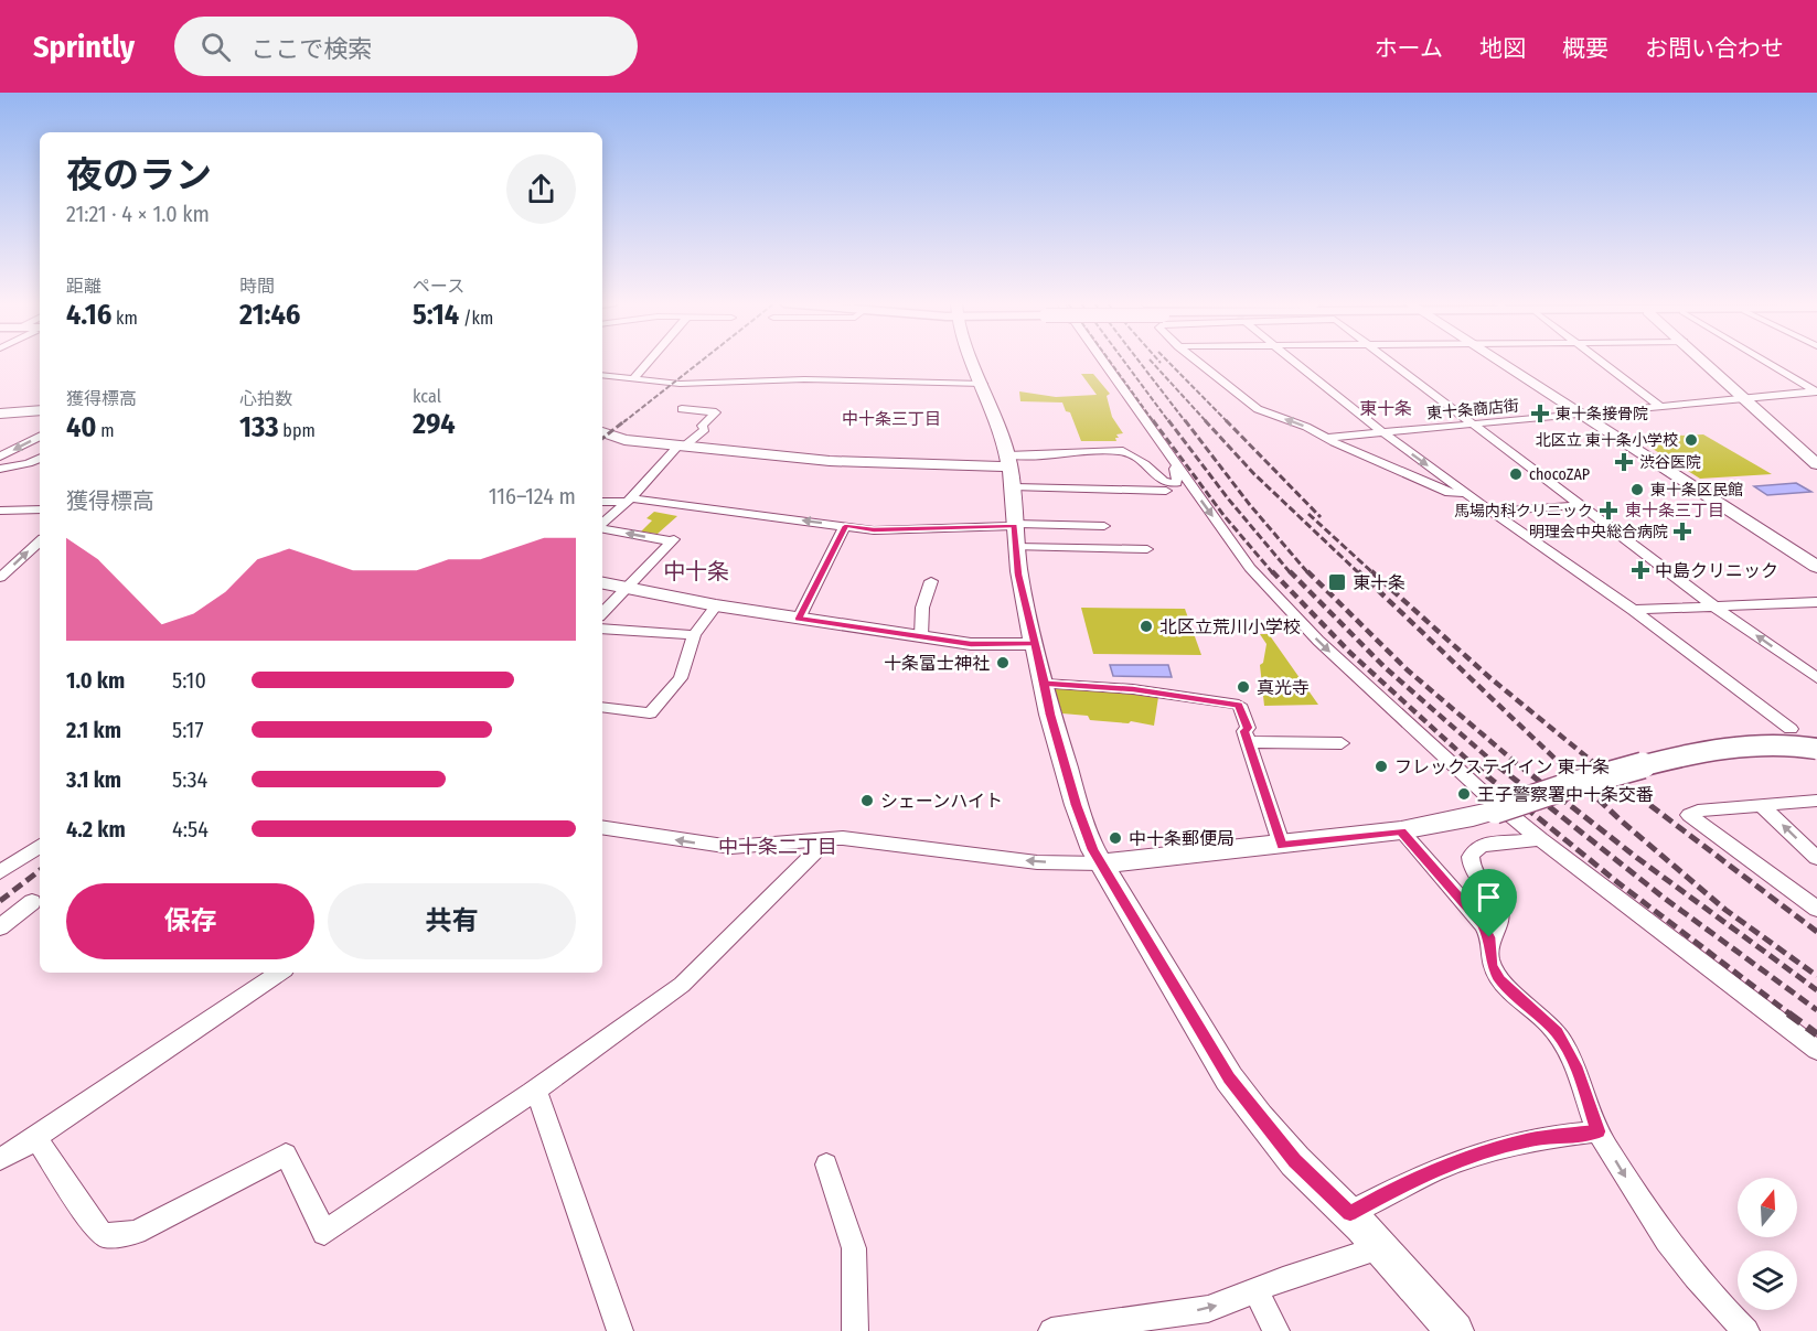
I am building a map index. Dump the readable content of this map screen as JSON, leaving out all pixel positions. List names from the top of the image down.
{
  "streets": {
    "street": ["東十条商店街"]
  },
  "districts": [
    "東十条",
    "中十条三丁目",
    "東十条三丁目",
    "中十条",
    "中十条二丁目"
  ],
  "places": {
    "health": [
      "東十条接骨院",
      "渋谷医院",
      "馬場内科クリニック",
      "明理会中央総合病院",
      "中島クリニック"
    ],
    "other": [
      "北区立 東十条小学校",
      "chocoZAP",
      "東十条区民館",
      "北区立荒川小学校",
      "十条富士神社",
      "真光寺",
      "フレックステイイン 東十条",
      "王子警察署中十条交番",
      "シェーンハイト",
      "中十条郵便局"
    ],
    "transit": ["東十条"]
  },
  "north": "top",
  "page": {
    "header": "Sprintly",
    "search": "ここで検索",
    "nav": [
      "ホーム",
      "地図",
      "概要",
      "お問い合わせ"
    ],
    "heading": ["夜のラン", "21:21 · 4 × 1.0 km"],
    "stats": [
      ["距離", "4.16 km"],
      ["時間", "21:46"],
      ["ペース", "5:14 /km"],
      ["獲得標高", "40 m"],
      ["心拍数", "133 bpm"],
      ["kcal", "294"]
    ],
    "chart": ["獲得標高", "116–124 m"],
    "list": [
      {
        "name": "1.0 km",
        "note": "5:10"
      },
      {
        "name": "2.1 km",
        "note": "5:17"
      },
      {
        "name": "3.1 km",
        "note": "5:34"
      },
      {
        "name": "4.2 km",
        "note": "4:54"
      }
    ],
    "buttons": ["保存", "共有"]
  }
}
